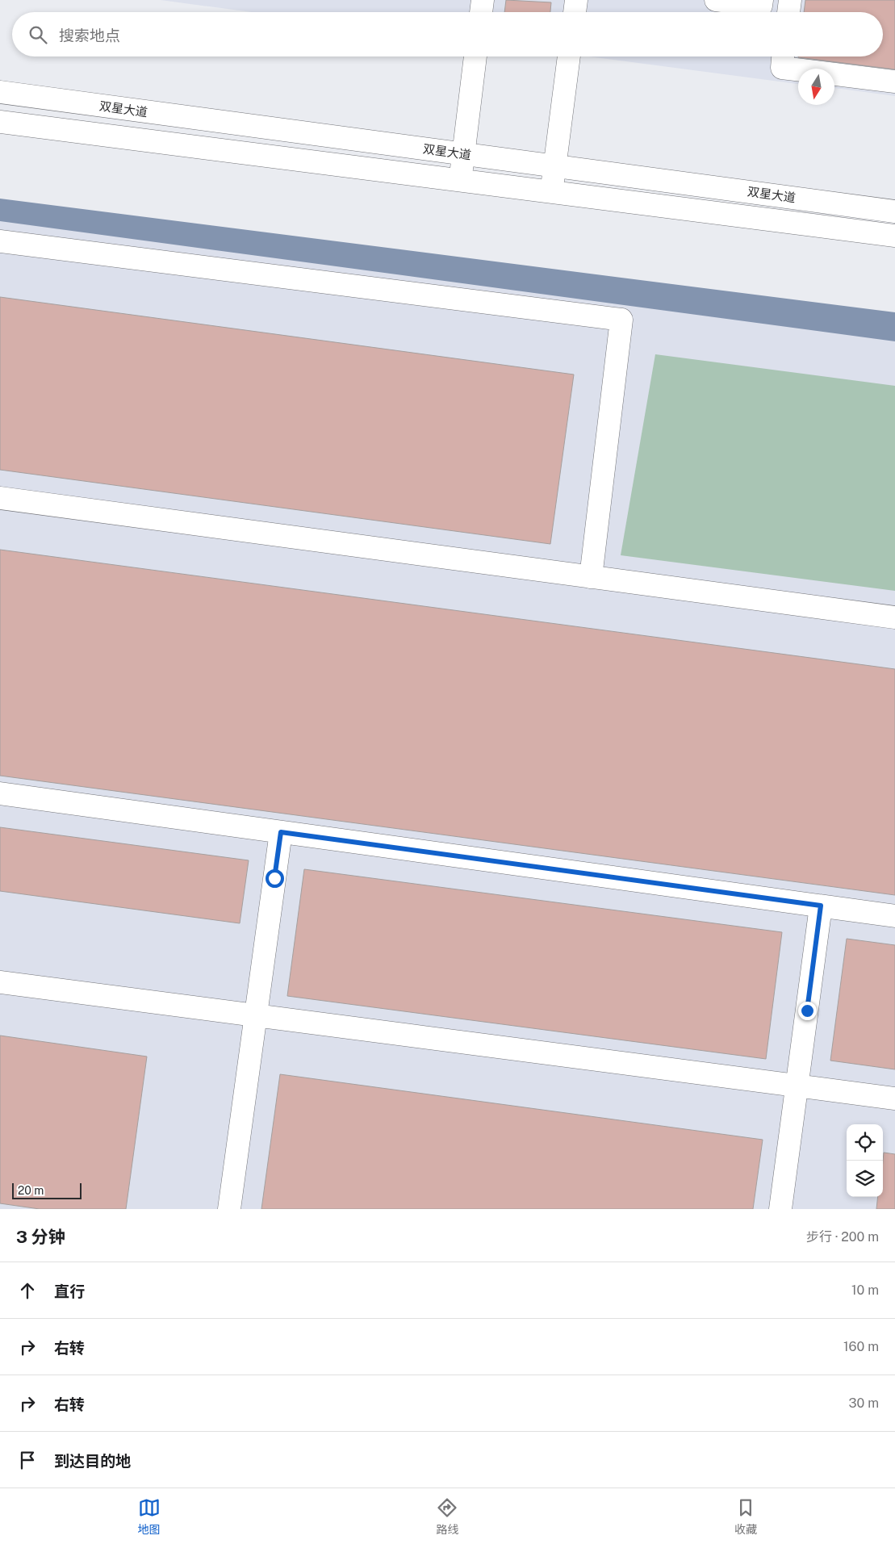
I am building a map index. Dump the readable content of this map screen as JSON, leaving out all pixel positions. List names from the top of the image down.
{
  "streets": {
    "street": ["双星大道"]
  },
  "scale_bar": "20 m",
  "north": "bottom",
  "page": {
    "search": "搜索地点",
    "scale": "20 m",
    "heading": ["3 分钟", "步行 · 200 m"],
    "list": [
      ["直行", "10 m"],
      ["右转", "160 m"],
      ["右转", "30 m"],
      "到达目的地"
    ],
    "nav": ["地图", "路线", "收藏"]
  }
}
